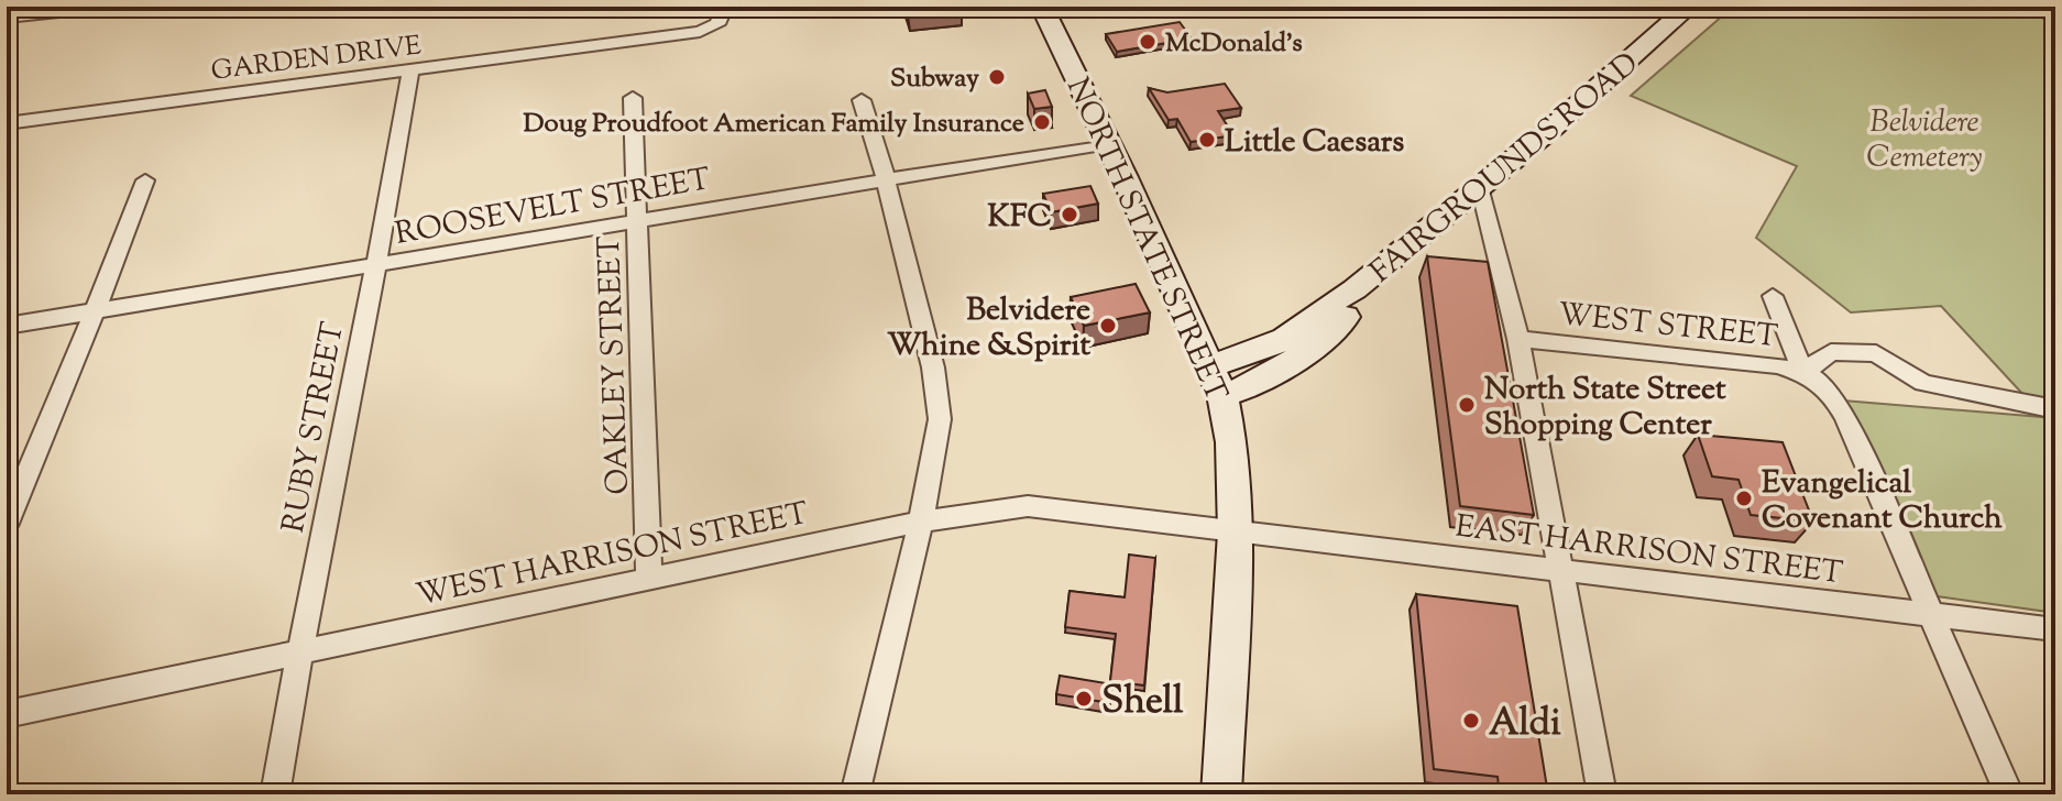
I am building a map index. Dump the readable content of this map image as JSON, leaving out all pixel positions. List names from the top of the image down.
{
  "streets": {
    "main road": ["FAIRGROUNDS ROAD", "NORTH STATE STREET"],
    "street": [
      "GARDEN DRIVE",
      "ROOSEVELT STREET",
      "WEST STREET",
      "OAKLEY STREET",
      "RUBY STREET",
      "EAST HARRISON STREET",
      "WEST HARRISON STREET"
    ]
  },
  "crossings": [
    ["GARDEN DRIVE", "RUBY STREET"],
    ["FAIRGROUNDS ROAD", "NORTH STATE STREET"],
    ["ROOSEVELT STREET", "NORTH STATE STREET"],
    ["ROOSEVELT STREET", "OAKLEY STREET"],
    ["ROOSEVELT STREET", "RUBY STREET"],
    ["NORTH STATE STREET", "EAST HARRISON STREET"],
    ["NORTH STATE STREET", "WEST HARRISON STREET"],
    ["OAKLEY STREET", "WEST HARRISON STREET"],
    ["RUBY STREET", "WEST HARRISON STREET"],
    ["EAST HARRISON STREET", "WEST HARRISON STREET"]
  ],
  "parks": ["Belvidere Cemetery"],
  "places": [
    "McDonald's",
    "Subway",
    "Doug Proudfoot American Family Insurance",
    "Little Caesars",
    "KFC",
    "Belvidere Whine &Spirit",
    "North State Street Shopping Center",
    "Evangelical Covenant Church",
    "Shell",
    "Aldi"
  ]
}
